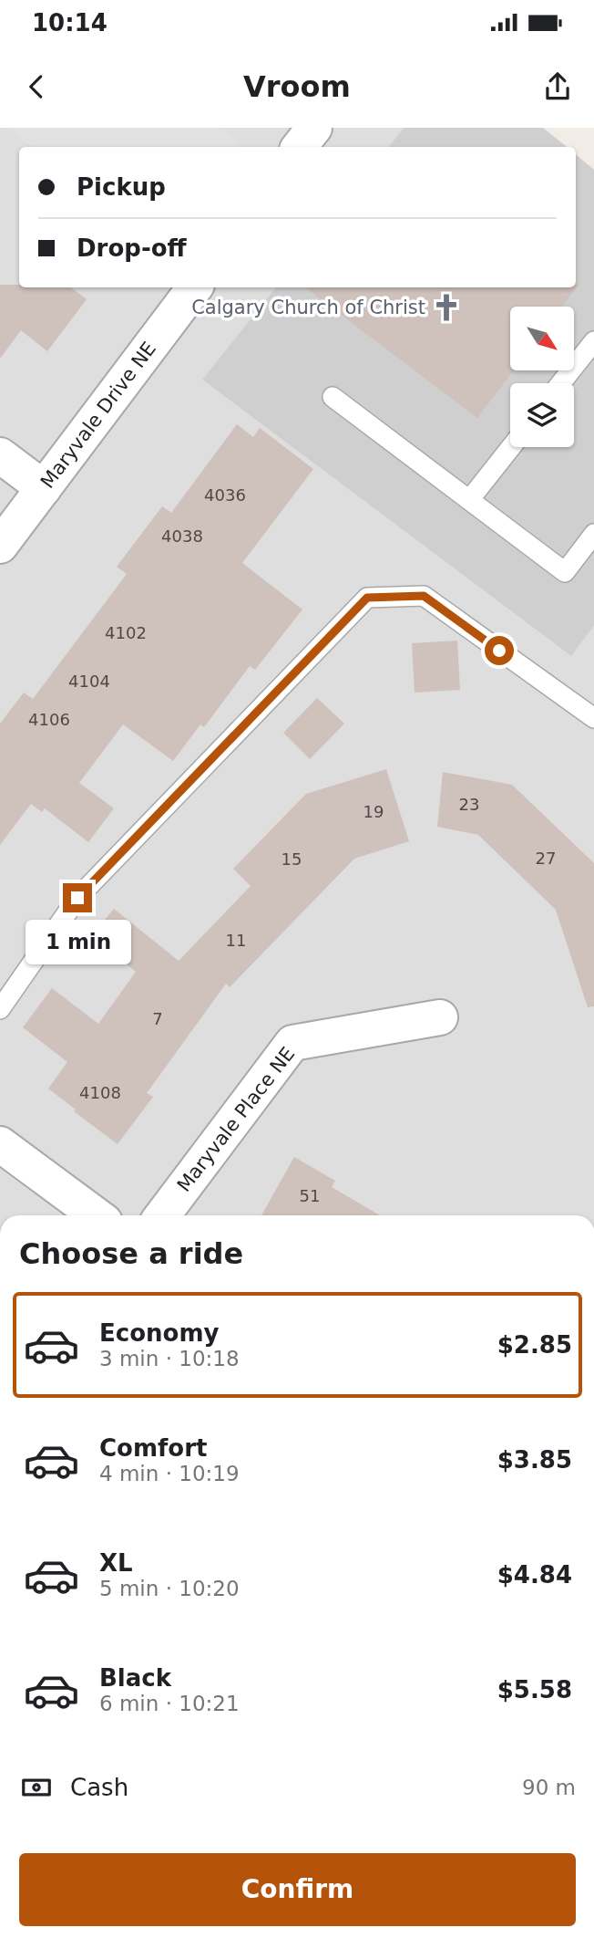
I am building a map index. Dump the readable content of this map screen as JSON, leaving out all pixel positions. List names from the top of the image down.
{
  "streets": {
    "street": ["Maryvale Drive NE", "Maryvale Place NE"]
  },
  "places": {
    "church": ["Calgary Church of Christ"]
  },
  "house_numbers": [
    "4036",
    "4038",
    "4102",
    "4104",
    "4106",
    "23",
    "19",
    "27",
    "15",
    "11",
    "7",
    "4108",
    "51"
  ],
  "north": "bottom right",
  "page": {
    "status": "10:14",
    "header": "Vroom",
    "banner": ["Pickup", "Drop-off"],
    "bubble": "1 min",
    "heading": "Choose a ride",
    "list": [
      {
        "name": "Economy",
        "note": "3 min · 10:18",
        "value": "$2.85"
      },
      {
        "name": "Comfort",
        "note": "4 min · 10:19",
        "value": "$3.85"
      },
      {
        "name": "XL",
        "note": "5 min · 10:20",
        "value": "$4.84"
      },
      {
        "name": "Black",
        "note": "6 min · 10:21",
        "value": "$5.58"
      }
    ],
    "pay": ["Cash", "90 m"],
    "buttons": "Confirm"
  }
}
